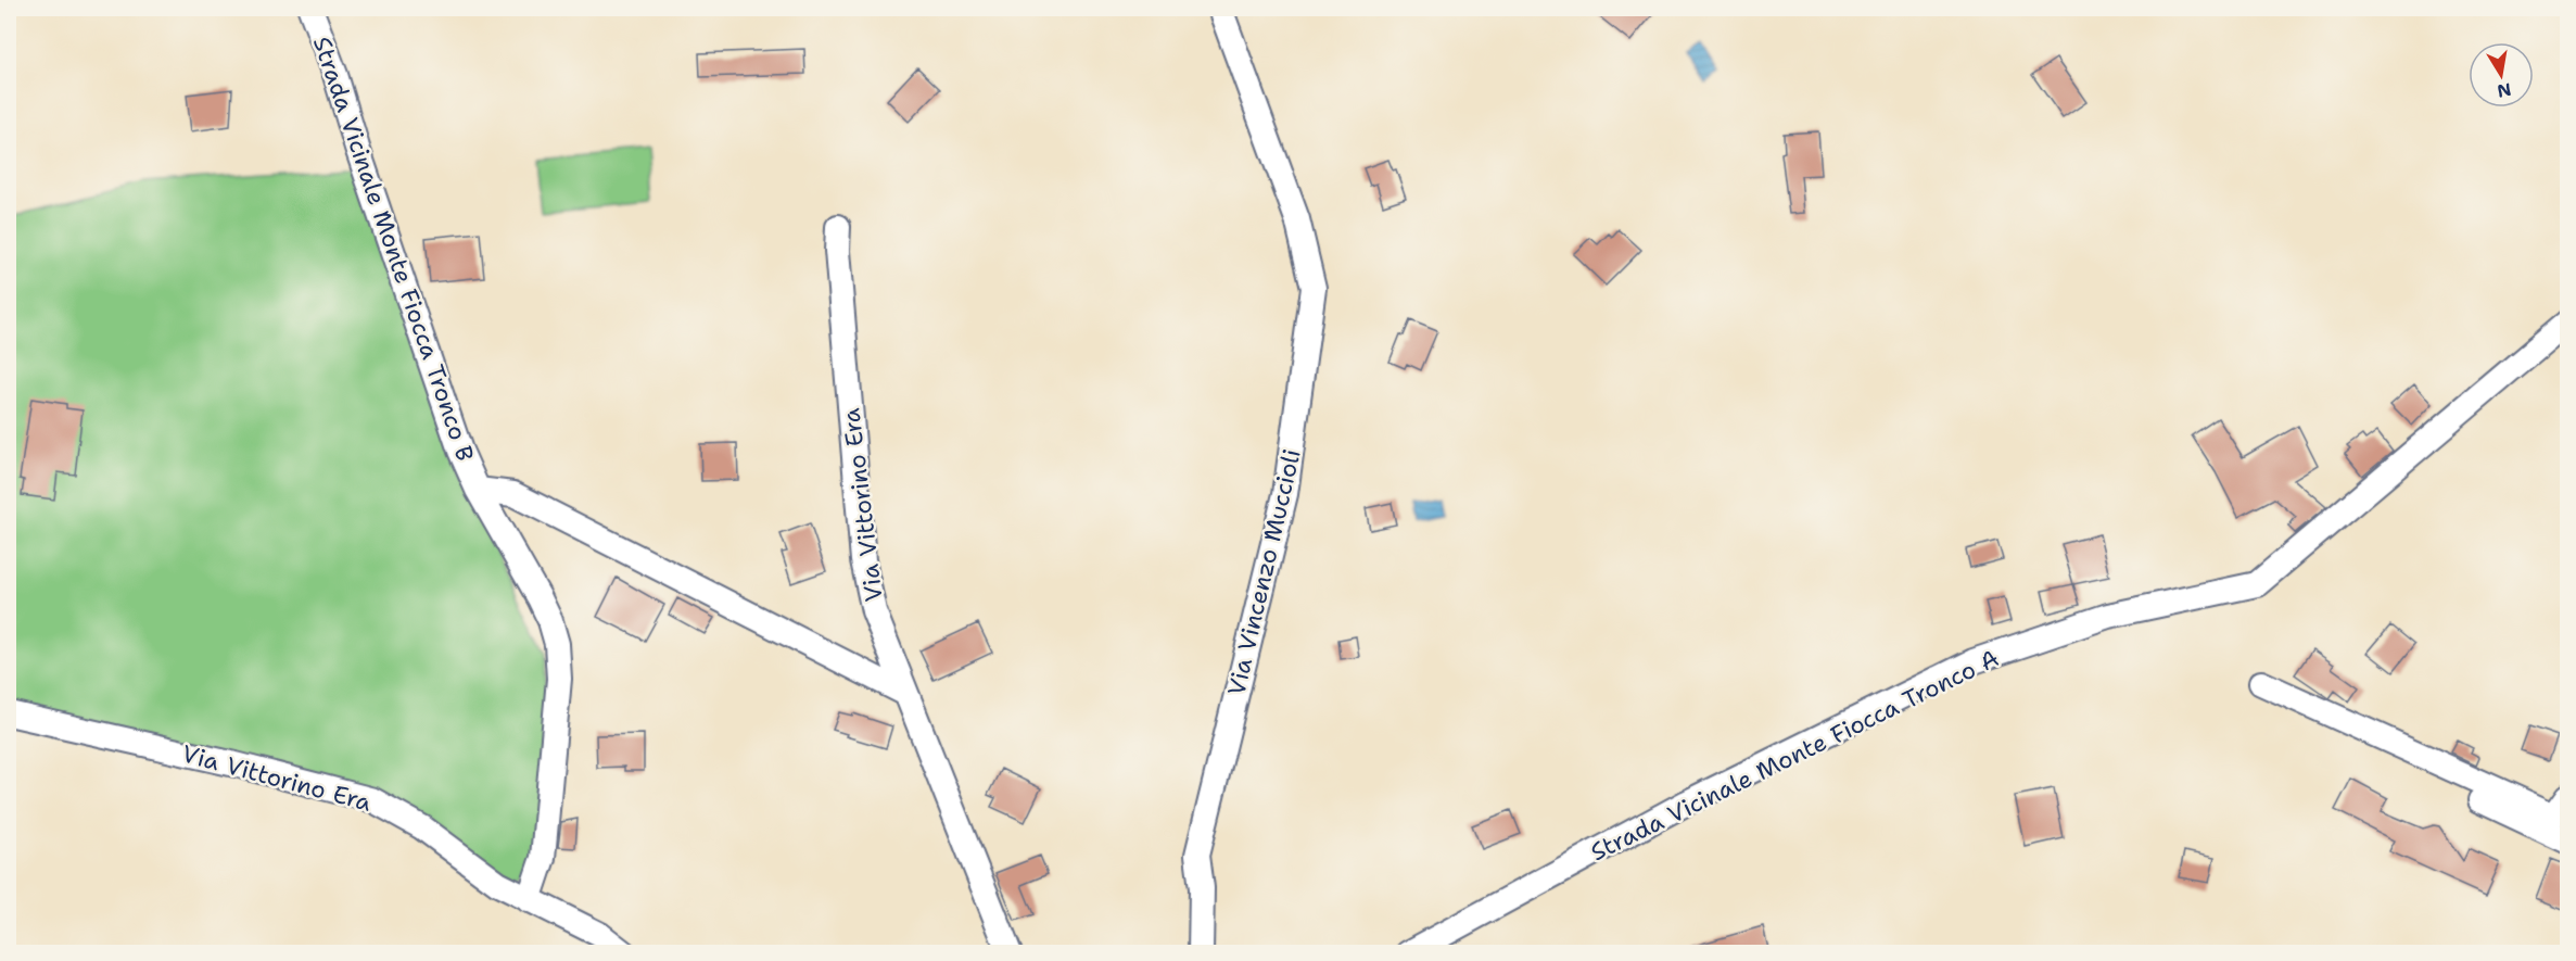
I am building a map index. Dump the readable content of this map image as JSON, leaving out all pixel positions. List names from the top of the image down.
{
  "streets": {
    "street": [
      "Strada Vicinale Monte Fiocca Tronco B",
      "Via Vittorino Era",
      "Via Vincenzo Muccioli",
      "Strada Vicinale Monte Fiocca Tronco A"
    ]
  },
  "crossings": [
    ["Strada Vicinale Monte Fiocca Tronco B", "Via Vittorino Era"]
  ],
  "north": "bottom"
}
